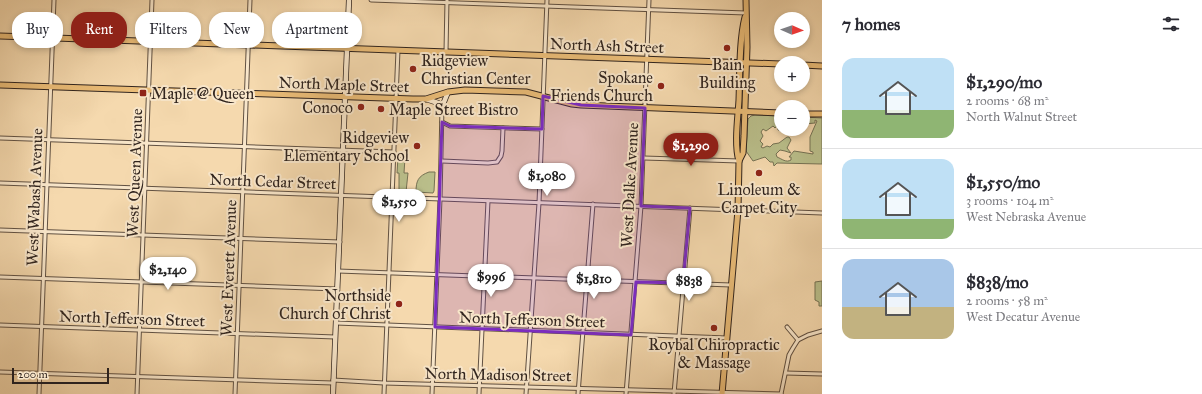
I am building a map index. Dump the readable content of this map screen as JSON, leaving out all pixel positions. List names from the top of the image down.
{
  "streets": {
    "main road": ["North Ash Street", "North Maple Street"],
    "street": [
      "West Queen Avenue",
      "North Cedar Street",
      "West Dalke Avenue",
      "West Wabash Avenue",
      "West Everett Avenue",
      "North Jefferson Street",
      "North Madison Street"
    ]
  },
  "crossings": [
    ["North Ash Street", "West Dalke Avenue"],
    ["North Maple Street", "West Queen Avenue"],
    ["North Maple Street", "West Dalke Avenue"],
    ["North Maple Street", "West Wabash Avenue"],
    ["North Maple Street", "West Everett Avenue"],
    ["West Queen Avenue", "North Cedar Street"],
    ["West Queen Avenue", "North Jefferson Street"],
    ["West Queen Avenue", "North Madison Street"],
    ["North Cedar Street", "West Dalke Avenue"],
    ["North Cedar Street", "West Wabash Avenue"],
    ["North Cedar Street", "West Everett Avenue"],
    ["West Dalke Avenue", "North Jefferson Street"],
    ["West Dalke Avenue", "North Madison Street"],
    ["West Wabash Avenue", "North Jefferson Street"],
    ["West Wabash Avenue", "North Madison Street"],
    ["West Everett Avenue", "North Jefferson Street"],
    ["West Everett Avenue", "North Madison Street"]
  ],
  "places": {
    "other": [
      "Bain Building",
      "Ridgeview Christian Center",
      "Spokane Friends Church",
      "Conoco",
      "Maple Street Bistro",
      "Ridgeview Elementary School",
      "Linoleum & Carpet City",
      "Northside Church of Christ",
      "Roybal Chiropractic & Massage"
    ],
    "transit": ["Maple @ Queen"]
  },
  "scale_bar": "200 m",
  "north": "right",
  "page": {
    "heading": "7 homes",
    "map_buttons": ["+", "−"],
    "chip": [
      "Buy",
      "Rent",
      "Filters",
      "New",
      "Apartment"
    ],
    "list": [
      {
        "name": "$1,290/mo",
        "note": "2 rooms · 68 m² · North Walnut Street"
      },
      {
        "name": "$1,550/mo",
        "note": "3 rooms · 104 m² · West Nebraska Avenue"
      },
      {
        "name": "$838/mo",
        "note": "2 rooms · 58 m² · West Decatur Avenue"
      }
    ],
    "price": [
      "$1,290",
      "$1,080",
      "$1,550",
      "$2,140",
      "$996",
      "$1,810",
      "$838"
    ],
    "scale": "200 m"
  }
}
